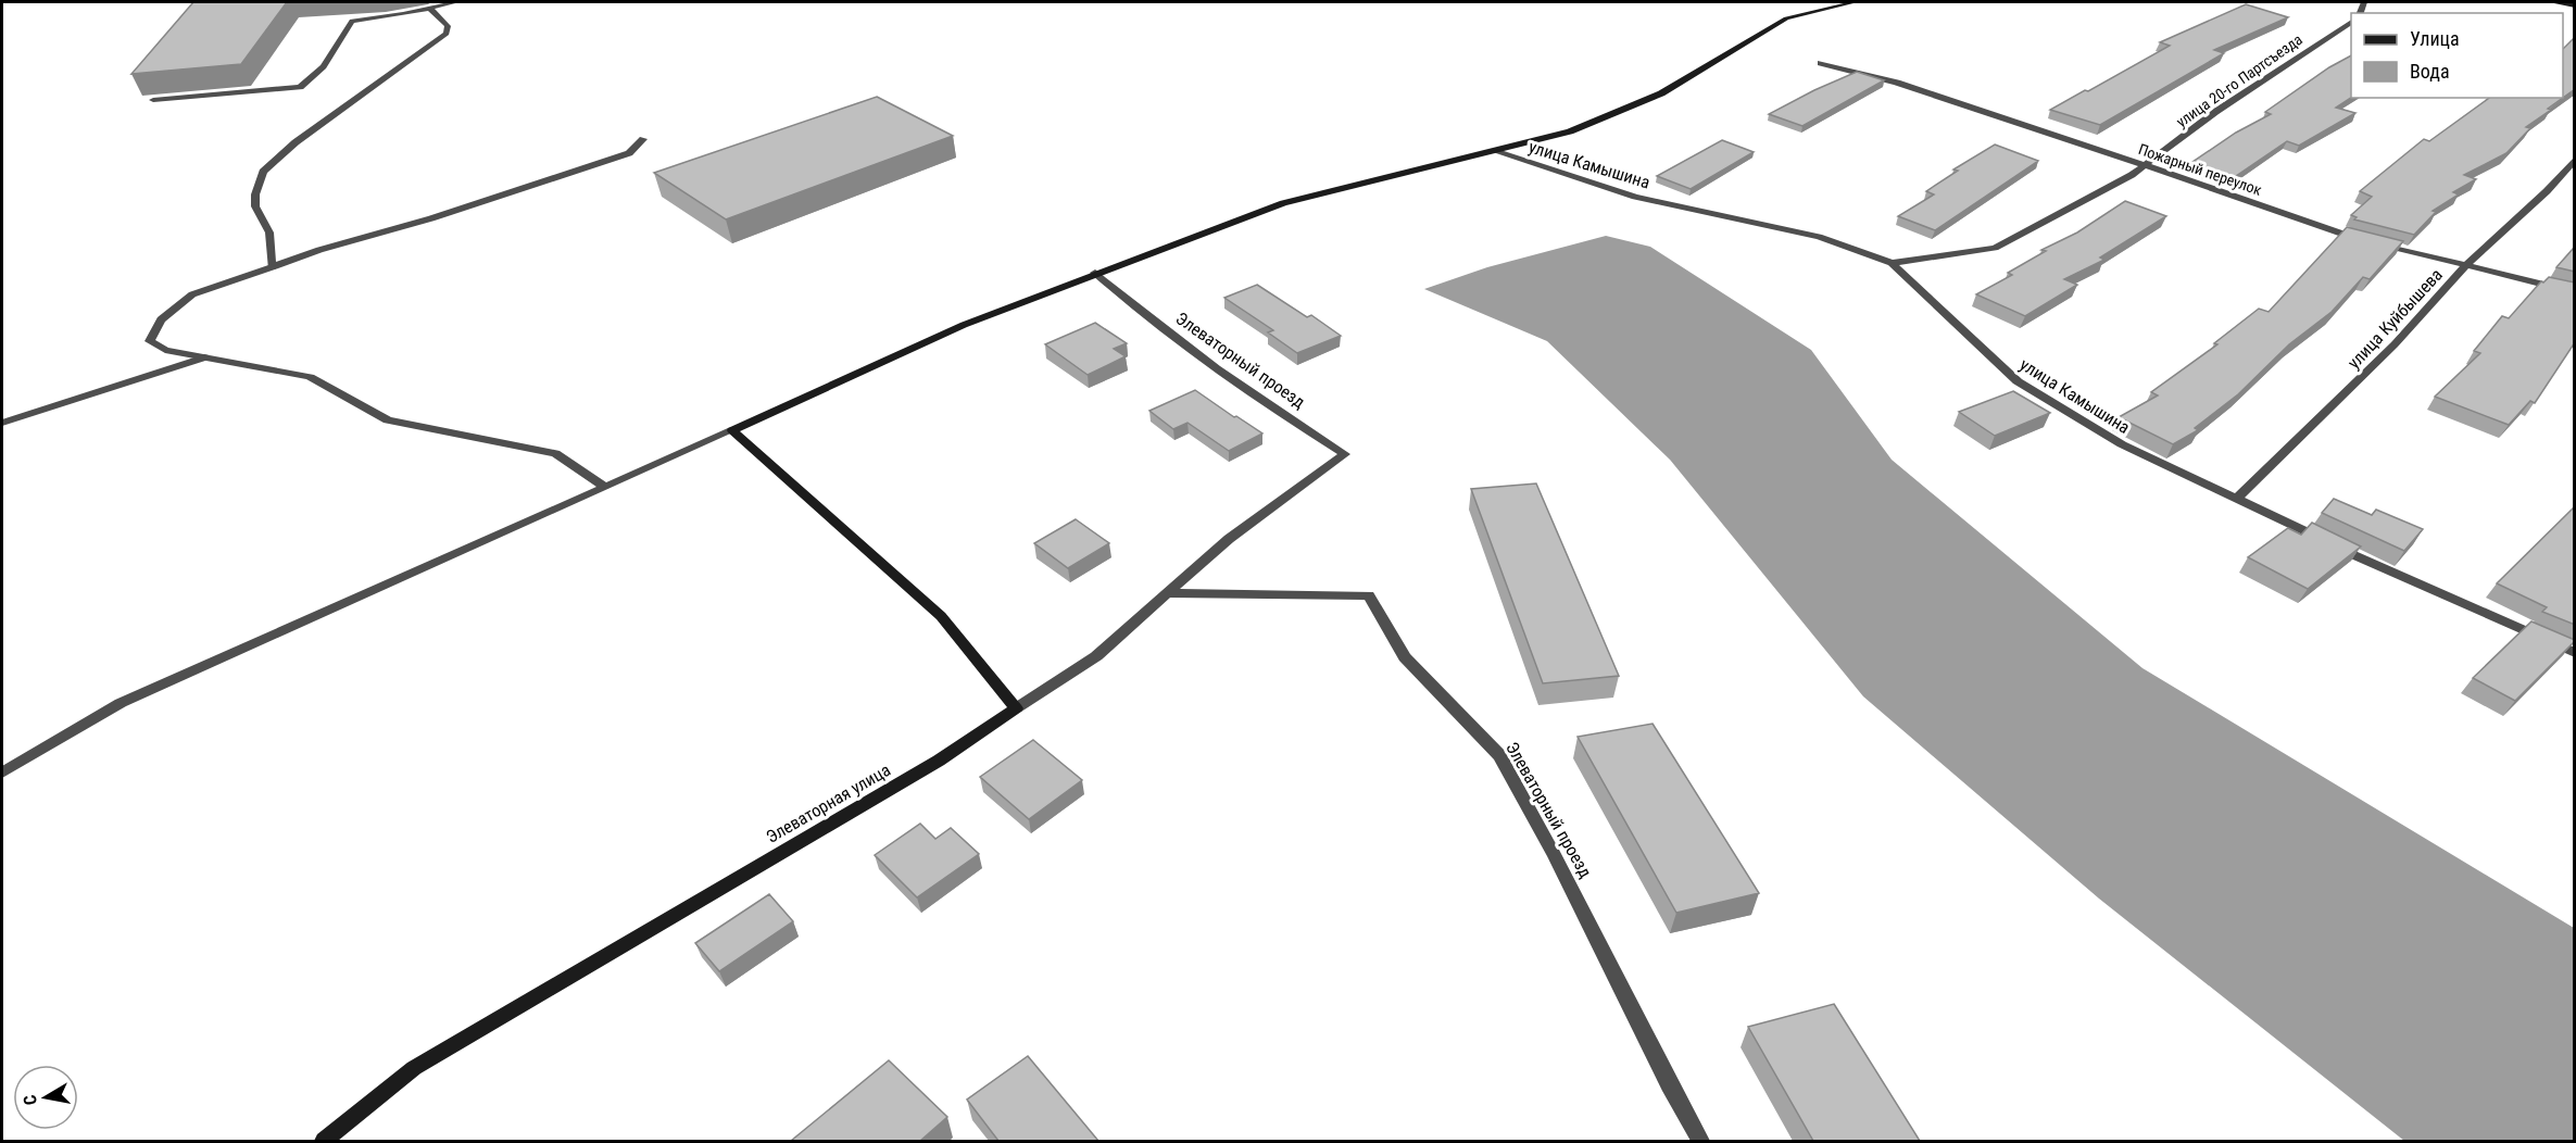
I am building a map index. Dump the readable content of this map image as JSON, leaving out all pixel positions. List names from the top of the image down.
{
  "streets": {
    "street": [
      "улица 20-го Партсъезда",
      "улица Камышина",
      "Пожарный переулок",
      "улица Куйбышева",
      "Элеваторный проезд",
      "Элеваторная улица"
    ]
  },
  "crossings": [
    ["улица 20-го Партсъезда", "улица Камышина"],
    ["улица 20-го Партсъезда", "Пожарный переулок"],
    ["улица Камышина", "улица Куйбышева"],
    ["Пожарный переулок", "улица Куйбышева"],
    ["Элеваторный проезд", "Элеваторная улица"]
  ],
  "legend": ["Улица", "Вода"],
  "north": "left"
}
